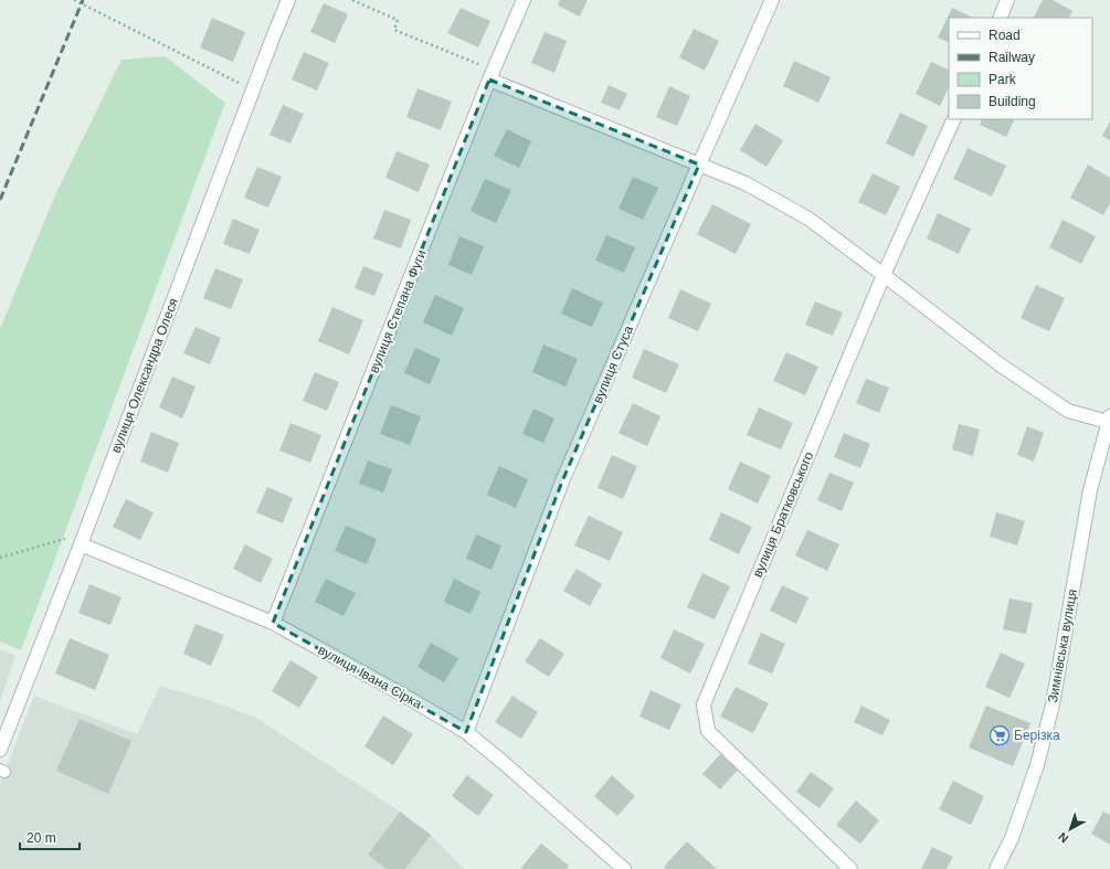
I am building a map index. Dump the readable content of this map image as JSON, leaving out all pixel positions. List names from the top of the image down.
{
  "streets": {
    "street": [
      "вулиця Степана Фуги",
      "вулиця Стуса",
      "вулиця Олександра Олеся",
      "вулиця Братковського",
      "Зимнівська вулиця",
      "вулиця Івана Сірка"
    ]
  },
  "crossings": [
    ["вулиця Степана Фуги", "вулиця Івана Сірка"],
    ["вулиця Стуса", "вулиця Івана Сірка"],
    ["вулиця Олександра Олеся", "вулиця Івана Сірка"]
  ],
  "places": {
    "supermarket": ["Берізка"]
  },
  "legend": [
    "Road",
    "Railway",
    "Park",
    "Building"
  ],
  "scale_bar": "20 m",
  "north": "bottom left"
}
